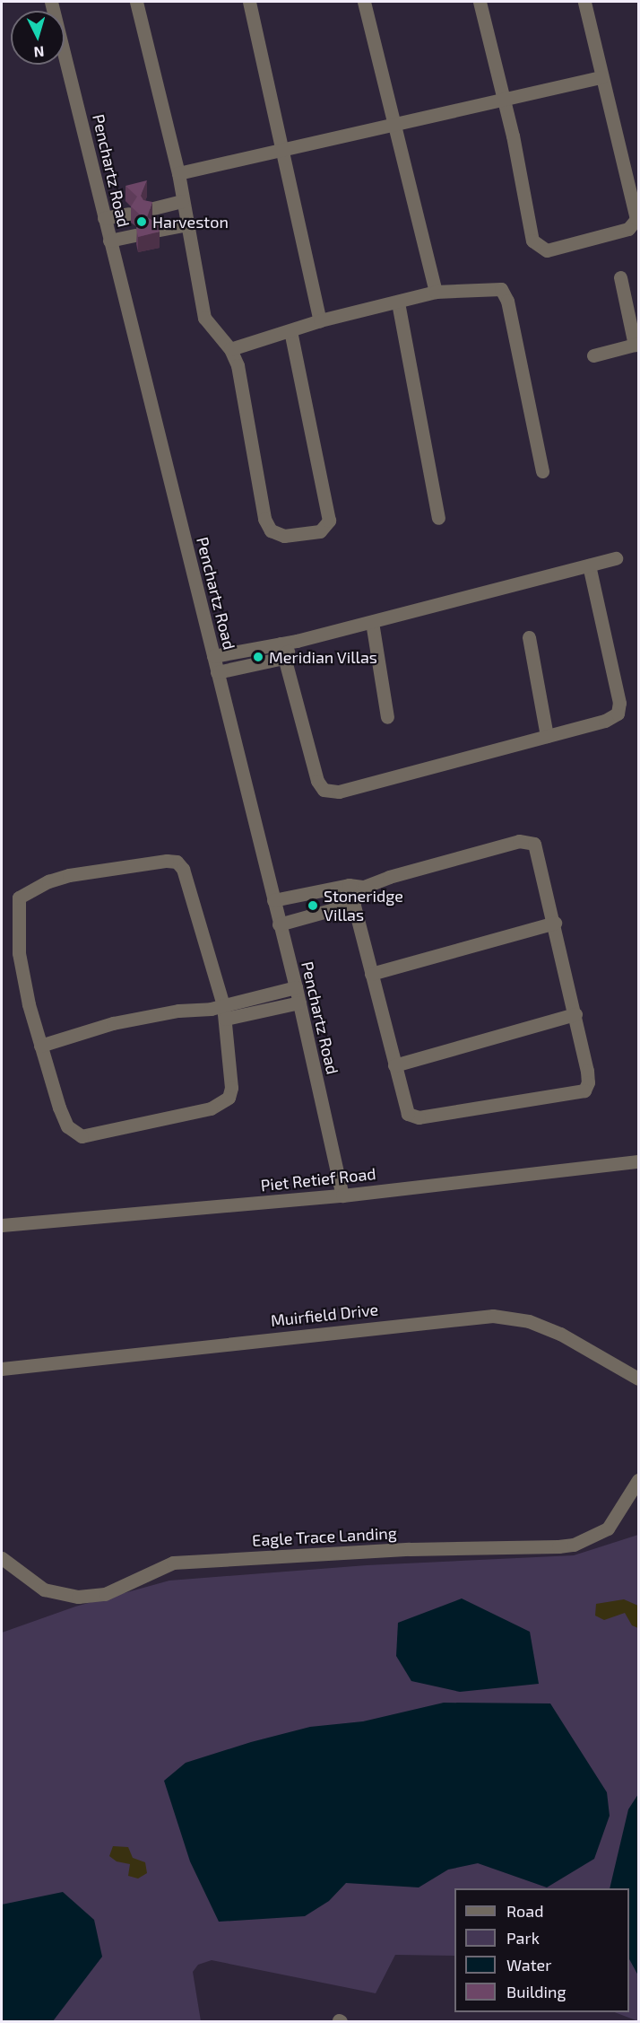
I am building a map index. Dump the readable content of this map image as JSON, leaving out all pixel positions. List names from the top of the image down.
{
  "streets": {
    "street": [
      "Penchartz Road",
      "Piet Retief Road",
      "Muirfield Drive",
      "Eagle Trace Landing"
    ]
  },
  "crossings": [
    ["Penchartz Road", "Piet Retief Road"]
  ],
  "places": ["Harveston", "Meridian Villas", "Stoneridge Villas"],
  "legend": [
    "Road",
    "Park",
    "Water",
    "Building"
  ],
  "north": "bottom"
}
